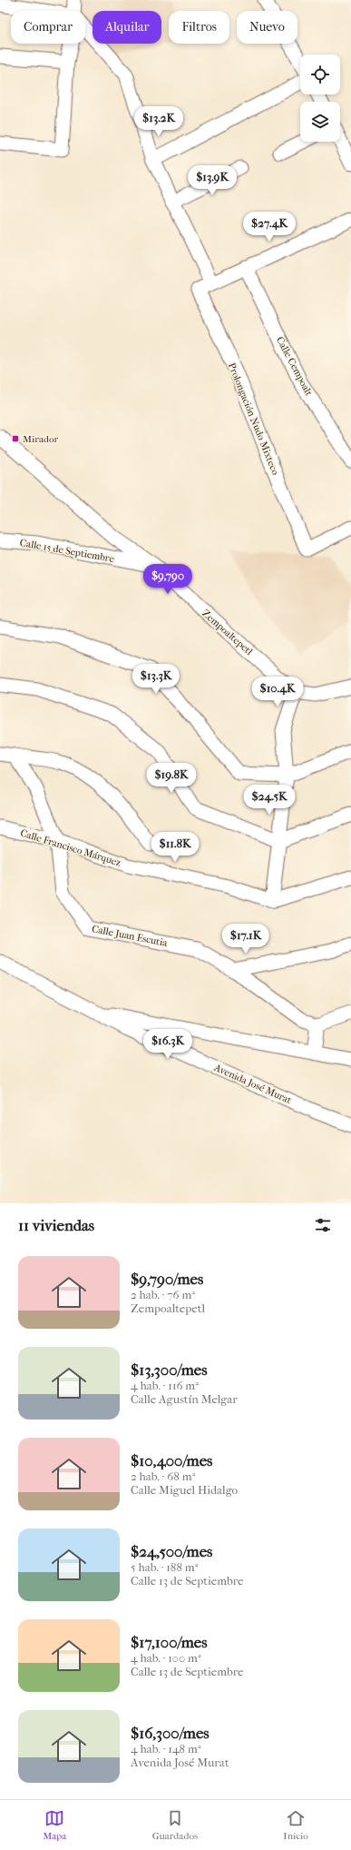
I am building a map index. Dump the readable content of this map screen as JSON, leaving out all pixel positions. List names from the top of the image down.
{
  "streets": {
    "street": [
      "Calle Cempoalt",
      "Prolongación Nudo Mixteco",
      "Calle 15 de Septiembre",
      "Zempoaltepetl",
      "Calle Francisco Márquez",
      "Calle Juan Escutia",
      "Avenida José Murat"
    ]
  },
  "crossings": [
    ["Calle 15 de Septiembre", "Zempoaltepetl"],
    ["Calle Francisco Márquez", "Calle Juan Escutia"]
  ],
  "places": {
    "transit": ["Mirador"]
  },
  "page": {
    "chip": [
      "Comprar",
      "Alquilar",
      "Filtros",
      "Nuevo"
    ],
    "price": [
      "$13.2K",
      "$13.9K",
      "$27.4K",
      "$9,790",
      "$13.3K",
      "$10.4K",
      "$19.8K",
      "$24.5K",
      "$11.8K",
      "$17.1K",
      "$16.3K"
    ],
    "heading": "11 viviendas",
    "list": [
      {
        "name": "$9,790/mes",
        "note": "2 hab. · 76 m² · Zempoaltepetl"
      },
      {
        "name": "$13,300/mes",
        "note": "4 hab. · 116 m² · Calle Agustín Melgar"
      },
      {
        "name": "$10,400/mes",
        "note": "2 hab. · 68 m² · Calle Miguel Hidalgo"
      },
      {
        "name": "$24,500/mes",
        "note": "5 hab. · 188 m² · Calle 13 de Septiembre"
      },
      {
        "name": "$17,100/mes",
        "note": "4 hab. · 100 m² · Calle 13 de Septiembre"
      },
      {
        "name": "$16,300/mes",
        "note": "4 hab. · 148 m² · Avenida José Murat"
      }
    ],
    "tabs": ["Mapa", "Guardados", "Inicio"]
  }
}
